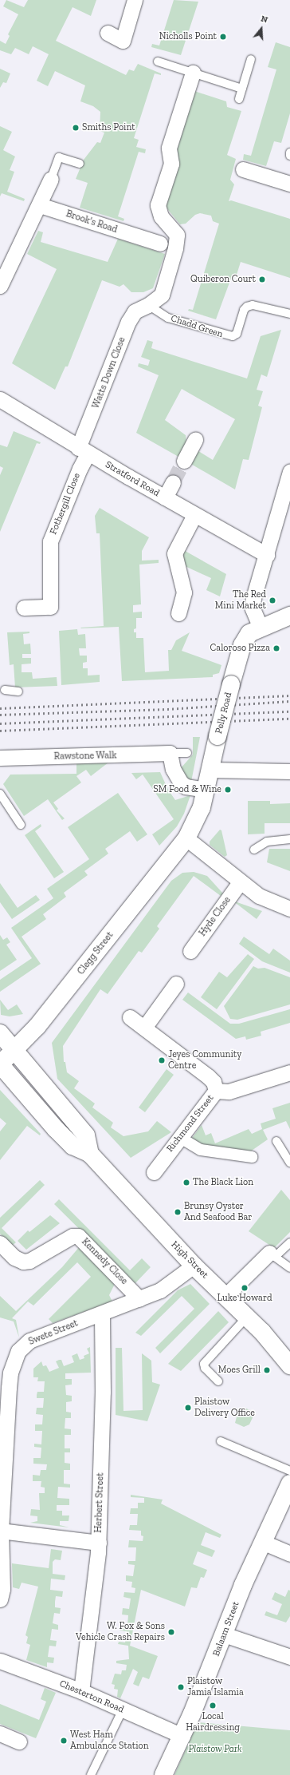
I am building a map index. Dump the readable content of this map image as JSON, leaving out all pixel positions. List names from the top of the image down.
{
  "streets": {
    "main road": [
      "Pelly Road",
      "Clegg Street",
      "High Street",
      "Balaam Street"
    ],
    "street": [
      "Brook's Road",
      "Watts Down Close",
      "Stratford Road",
      "Fothergill Close",
      "Rawstone Walk",
      "Hyde Close",
      "Richmond Street",
      "Kennedy Close",
      "Swete Street",
      "Herbert Street",
      "Chesterton Road"
    ],
    "lane": ["Chadd Green"]
  },
  "crossings": [
    ["Chadd Green", "Watts Down Close"],
    ["Watts Down Close", "Stratford Road"],
    ["Watts Down Close", "Fothergill Close"],
    ["Stratford Road", "Fothergill Close"],
    ["Pelly Road", "Clegg Street"],
    ["Clegg Street", "High Street"],
    ["High Street", "Swete Street"],
    ["Kennedy Close", "Swete Street"],
    ["Swete Street", "Herbert Street"],
    ["Herbert Street", "Chesterton Road"],
    ["Balaam Street", "Chesterton Road"]
  ],
  "parks": ["Plaistow Park"],
  "places": [
    "Nicholls Point",
    "Smiths Point",
    "Quiberon Court",
    "The Red Mini Market",
    "Caloroso Pizza",
    "SM Food & Wine",
    "Jeyes Community Centre",
    "The Black Lion",
    "Brunsy Oyster And Seafood Bar",
    "Luke Howard",
    "Moes Grill",
    "Plaistow Delivery Office",
    "W. Fox & Sons Vehicle Crash Repairs",
    "Plaistow Jamia Islamia",
    "Local Hairdressing",
    "West Ham Ambulance Station"
  ],
  "north": "top"
}
